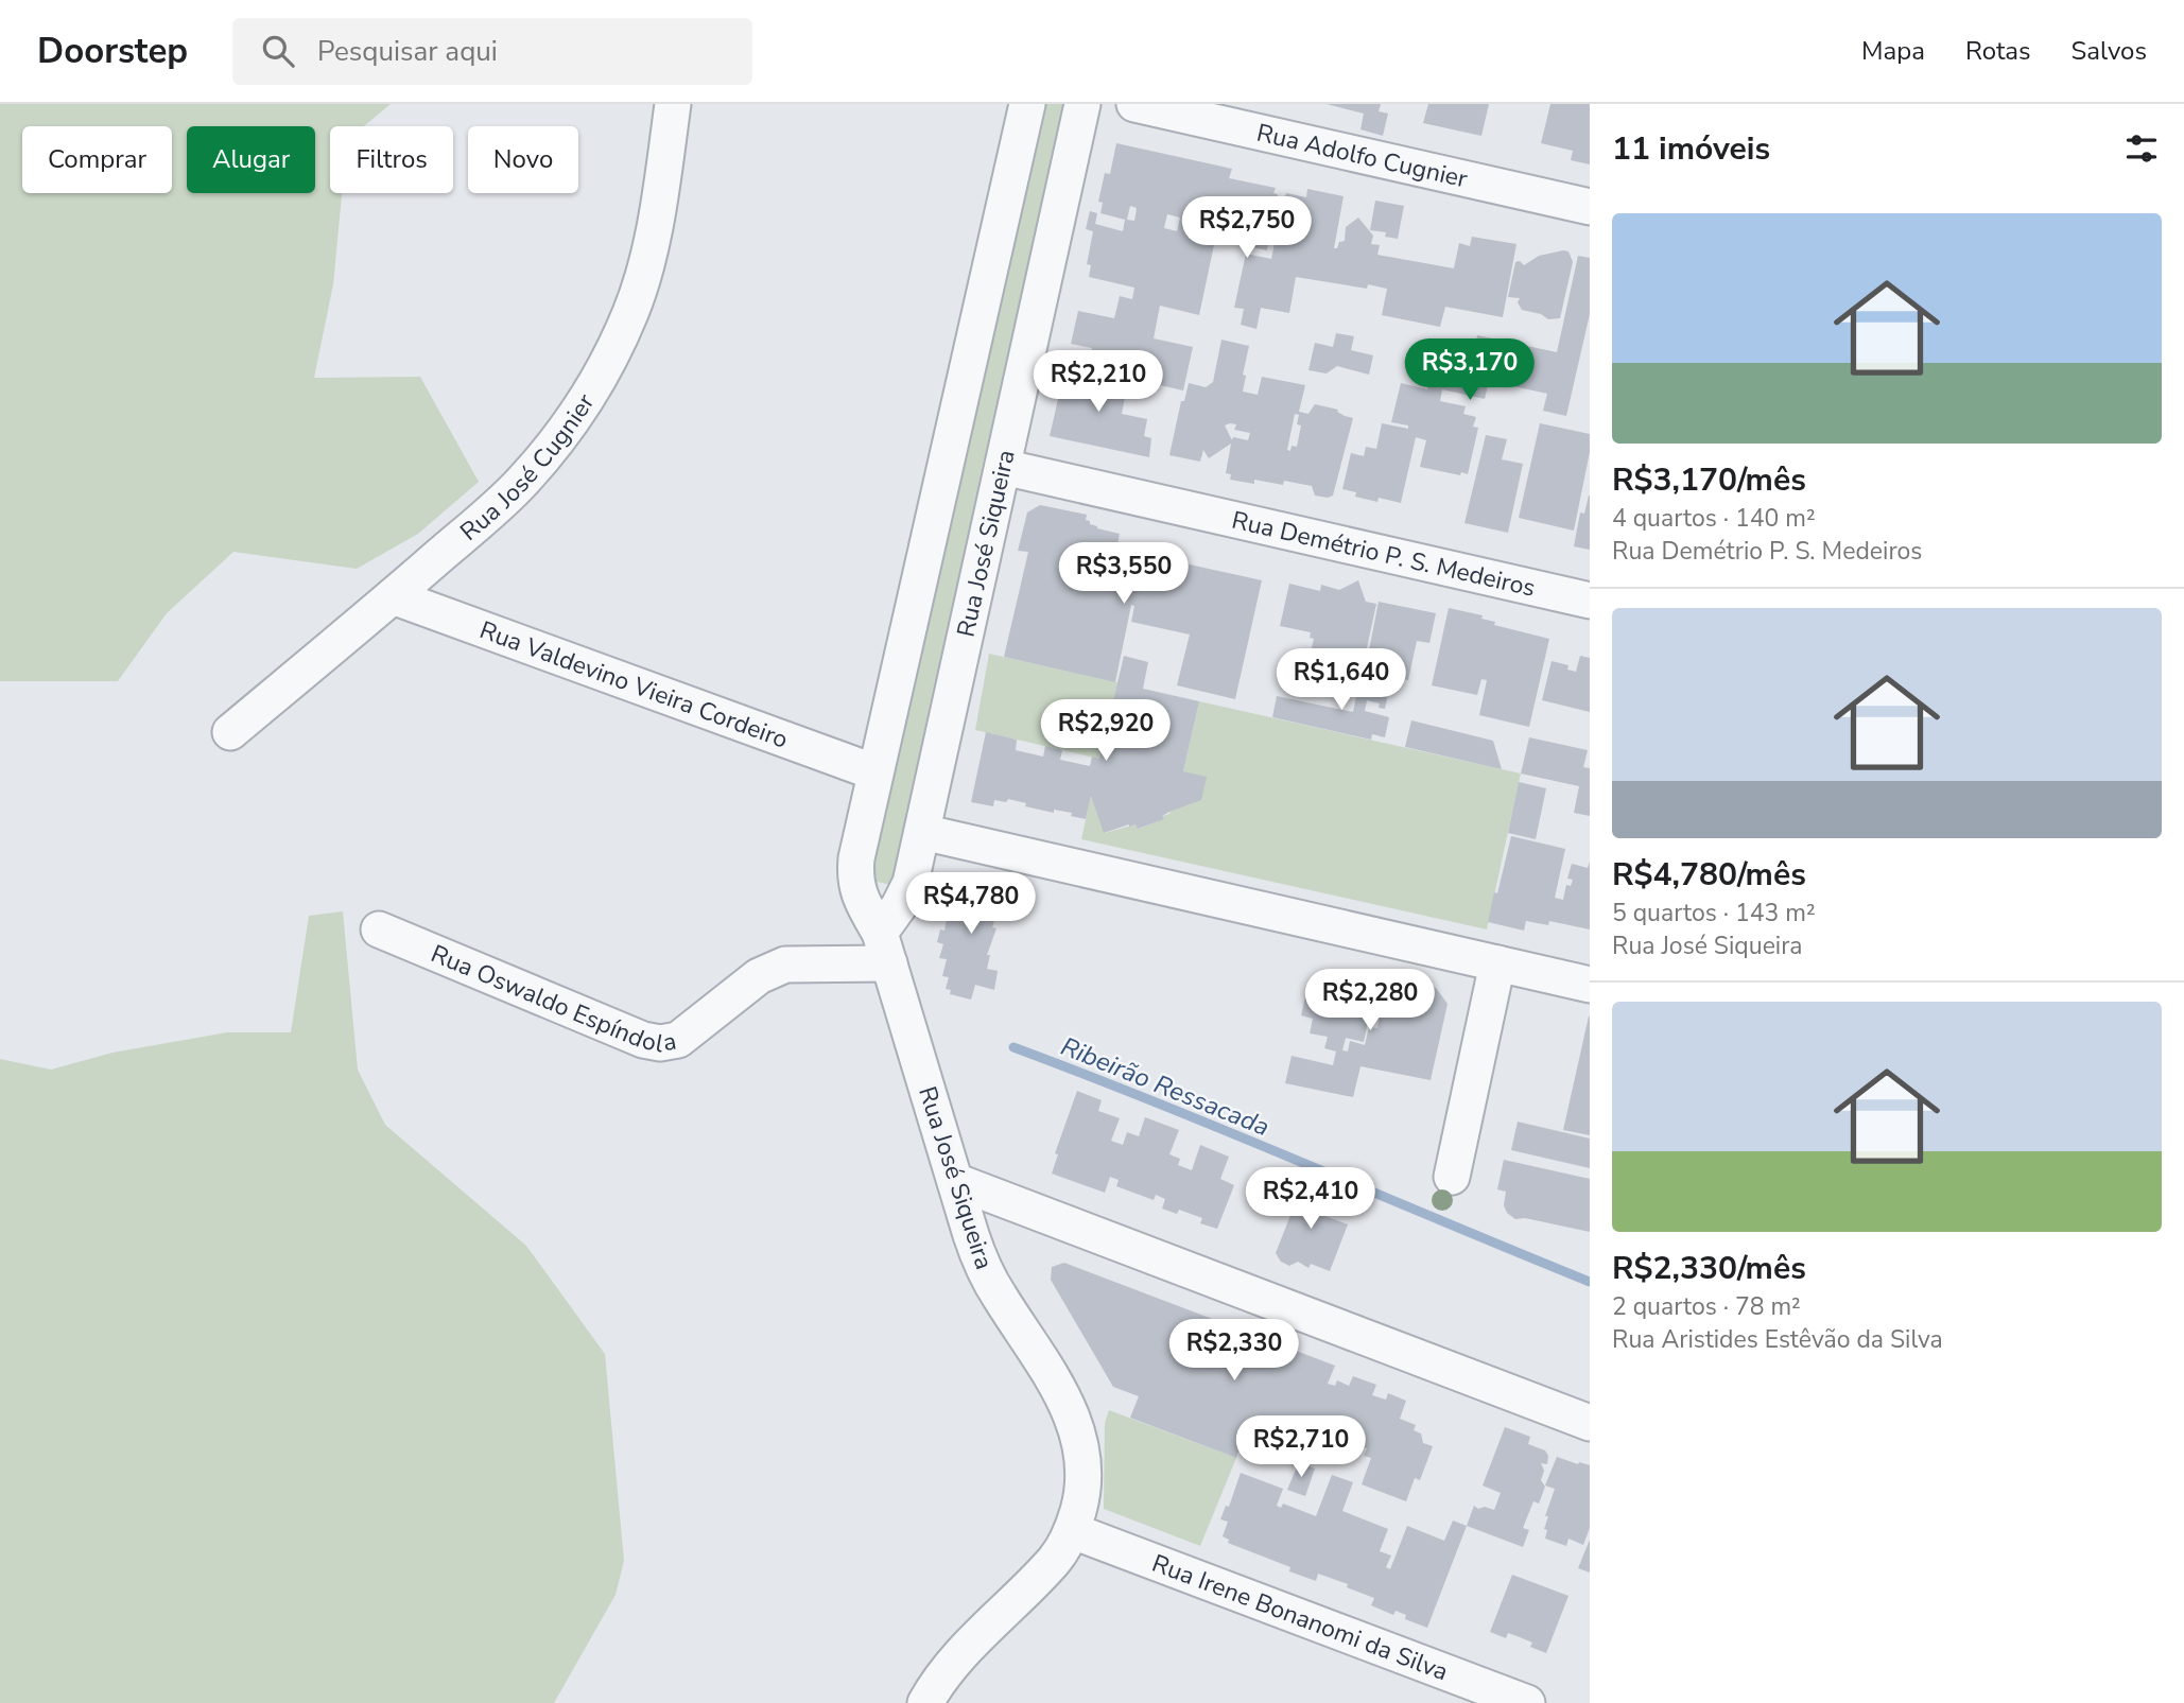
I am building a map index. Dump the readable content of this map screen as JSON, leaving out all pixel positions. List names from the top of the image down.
{
  "streets": {
    "street": [
      "Rua Adolfo Cugnier",
      "Rua José Cugnier",
      "Rua José Siqueira",
      "Rua Demétrio P. S. Medeiros",
      "Rua Valdevino Vieira Cordeiro",
      "Rua Oswaldo Espíndola",
      "Rua Irene Bonanomi da Silva"
    ]
  },
  "crossings": [
    ["Rua José Cugnier", "Rua Valdevino Vieira Cordeiro"],
    ["Rua José Siqueira", "Rua Demétrio P. S. Medeiros"],
    ["Rua José Siqueira", "Rua Valdevino Vieira Cordeiro"],
    ["Rua José Siqueira", "Rua Oswaldo Espíndola"],
    ["Rua José Siqueira", "Rua Irene Bonanomi da Silva"]
  ],
  "water": ["Ribeirão Ressacada"],
  "page": {
    "header": "Doorstep",
    "search": "Pesquisar aqui",
    "nav": ["Mapa", "Rotas", "Salvos"],
    "heading": "11 imóveis",
    "chip": [
      "Comprar",
      "Alugar",
      "Filtros",
      "Novo"
    ],
    "list": [
      {
        "name": "R$3,170/mês",
        "note": "4 quartos · 140 m² · Rua Demétrio P. S. Medeiros"
      },
      {
        "name": "R$4,780/mês",
        "note": "5 quartos · 143 m² · Rua José Siqueira"
      },
      {
        "name": "R$2,330/mês",
        "note": "2 quartos · 78 m² · Rua Aristides Estêvão da Silva"
      }
    ],
    "price": [
      "R$2,750",
      "R$3,170",
      "R$2,210",
      "R$3,550",
      "R$1,640",
      "R$2,920",
      "R$4,780",
      "R$2,280",
      "R$2,410",
      "R$2,330",
      "R$2,710"
    ]
  }
}
